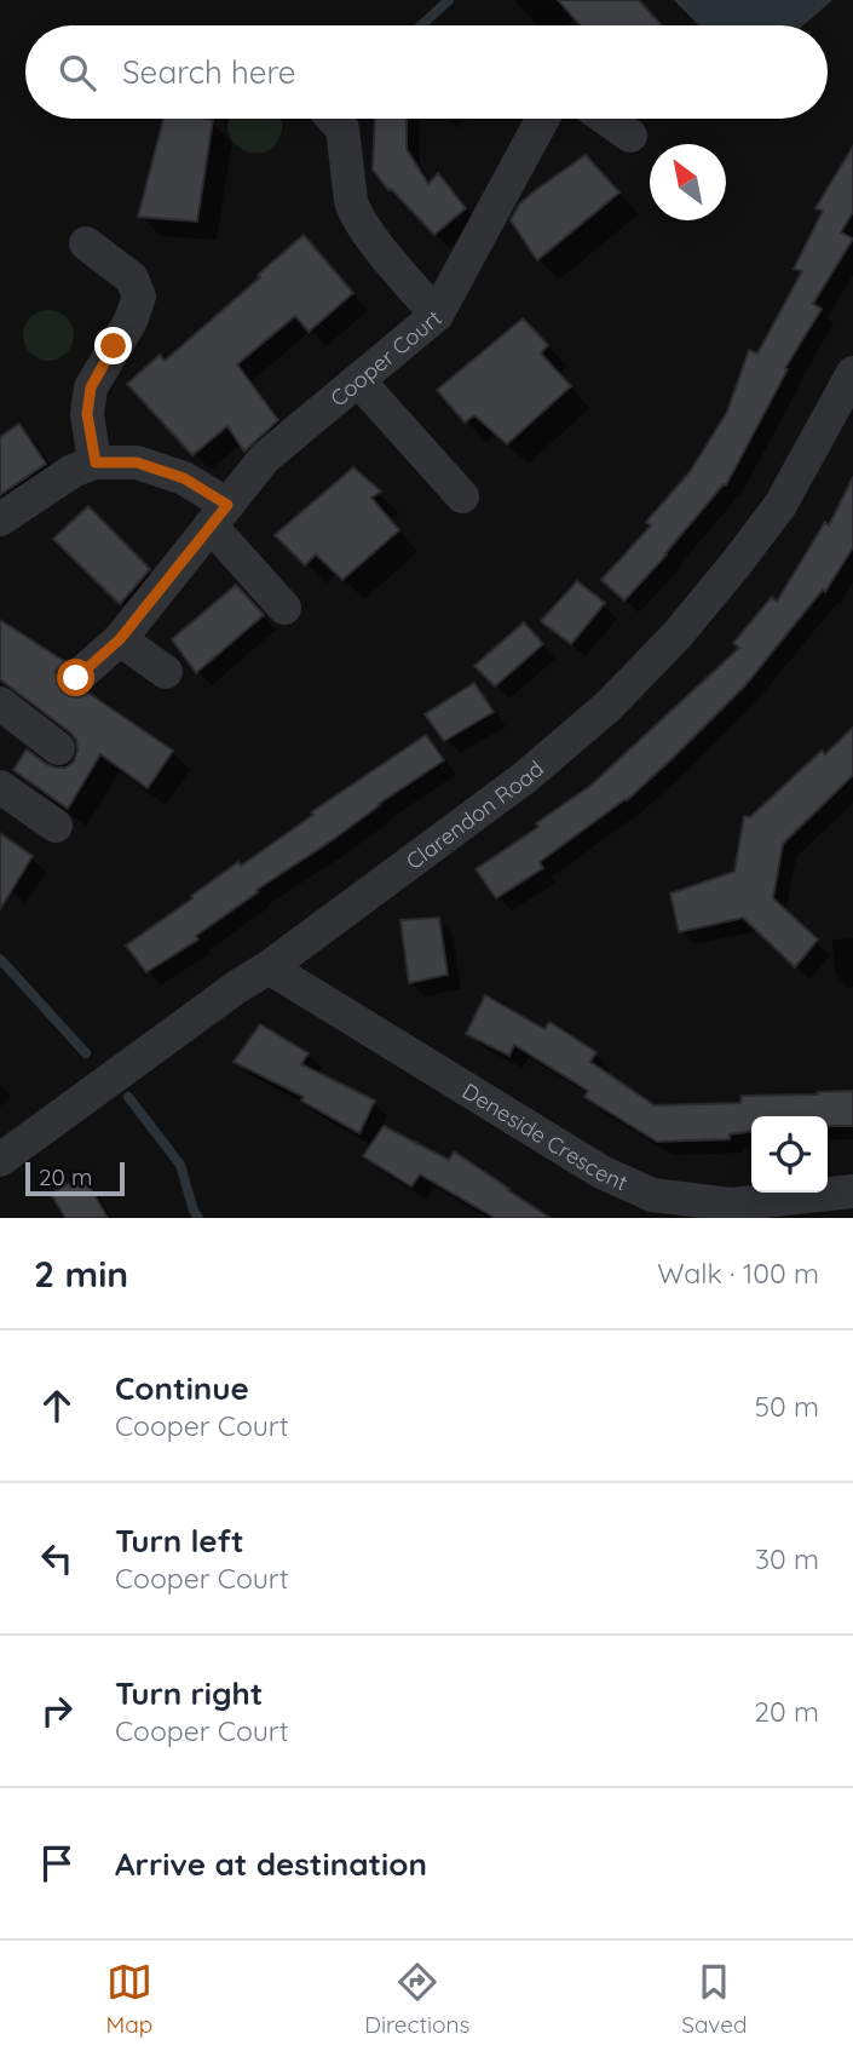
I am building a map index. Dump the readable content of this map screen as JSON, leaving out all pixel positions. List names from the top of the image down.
{
  "streets": {
    "street": ["Cooper Court", "Clarendon Road", "Deneside Crescent"]
  },
  "crossings": [
    ["Clarendon Road", "Deneside Crescent"]
  ],
  "scale_bar": "20 m",
  "north": "top left",
  "page": {
    "search": "Search here",
    "scale": "20 m",
    "heading": ["2 min", "Walk · 100 m"],
    "list": [
      ["Continue", "Cooper Court", "50 m"],
      ["Turn left", "Cooper Court", "30 m"],
      ["Turn right", "Cooper Court", "20 m"],
      "Arrive at destination"
    ],
    "nav": ["Map", "Directions", "Saved"]
  }
}
